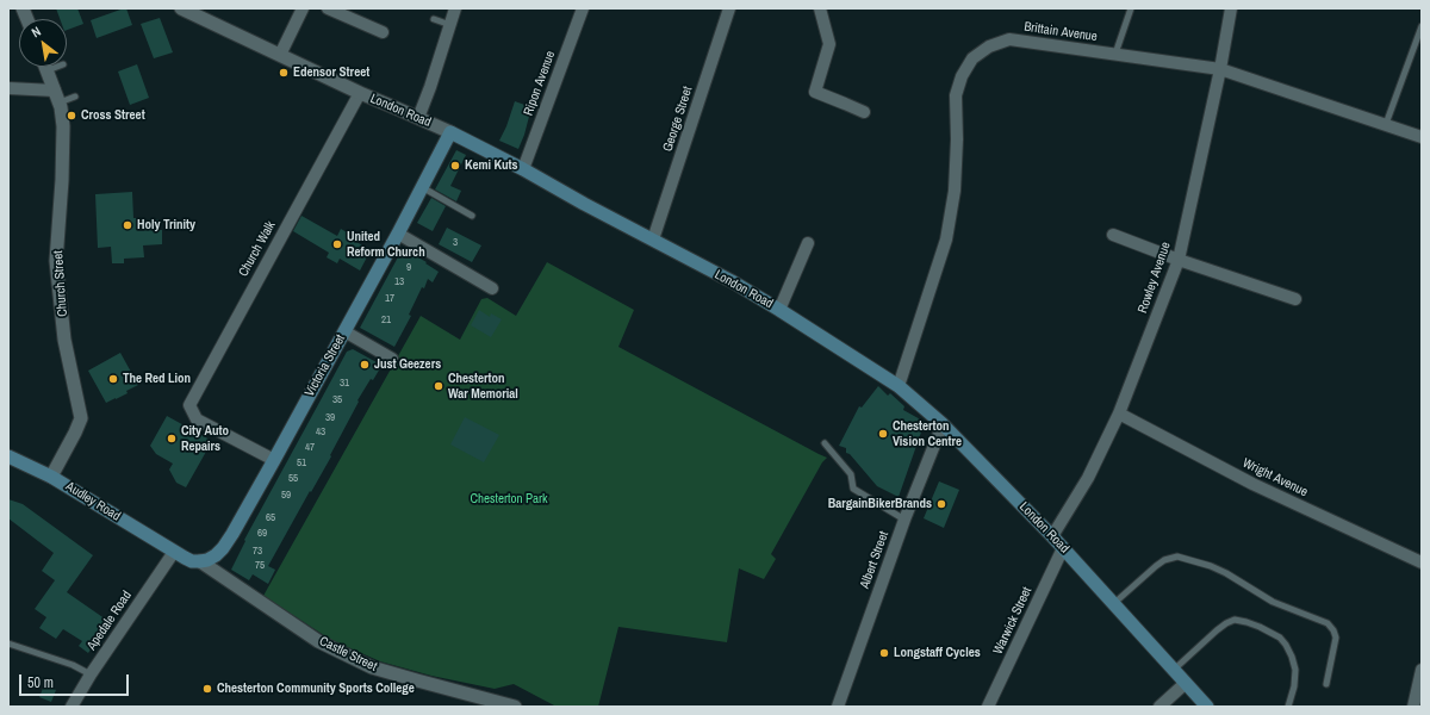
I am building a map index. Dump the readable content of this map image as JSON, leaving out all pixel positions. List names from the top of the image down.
{
  "streets": {
    "main road": ["London Road", "Victoria Street", "Audley Road"],
    "street": [
      "Brittain Avenue",
      "Ripon Avenue",
      "George Street",
      "Church Walk",
      "Rowley Avenue",
      "Church Street",
      "Wright Avenue",
      "Albert Street",
      "Apedale Road",
      "Warwick Street",
      "Castle Street"
    ]
  },
  "crossings": [
    ["Brittain Avenue", "London Road"],
    ["Brittain Avenue", "Rowley Avenue"],
    ["Ripon Avenue", "London Road"],
    ["London Road", "George Street"],
    ["London Road", "Church Walk"],
    ["London Road", "Rowley Avenue"],
    ["London Road", "Victoria Street"],
    ["London Road", "Albert Street"],
    ["London Road", "Warwick Street"],
    ["Church Walk", "Victoria Street"],
    ["Rowley Avenue", "Wright Avenue"],
    ["Church Street", "Audley Road"],
    ["Victoria Street", "Castle Street"],
    ["Audley Road", "Apedale Road"]
  ],
  "parks": ["Chesterton Park"],
  "places": [
    "Edensor Street",
    "Cross Street",
    "Kemi Kuts",
    "Holy Trinity",
    "United Reform Church",
    "Just Geezers",
    "The Red Lion",
    "Chesterton War Memorial",
    "Chesterton Vision Centre",
    "City Auto Repairs",
    "BargainBikerBrands",
    "Longstaff Cycles",
    "Chesterton Community Sports College"
  ],
  "house_numbers": [
    "3",
    "9",
    "13",
    "17",
    "21",
    "31",
    "35",
    "39",
    "43",
    "47",
    "51",
    "55",
    "59",
    "65",
    "69",
    "73",
    "75"
  ],
  "scale_bar": "50 m",
  "north": "top left"
}
